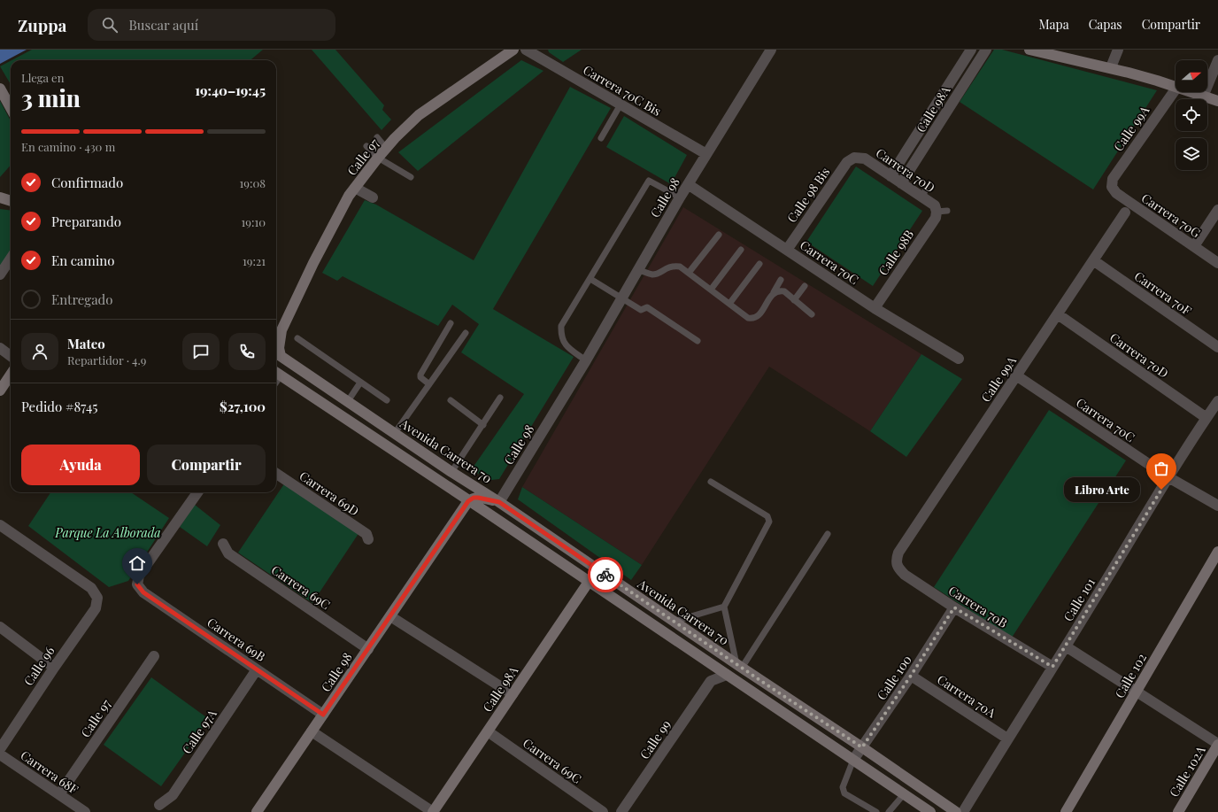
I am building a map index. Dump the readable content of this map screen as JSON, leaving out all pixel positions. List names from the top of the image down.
{
  "streets": {
    "street": [
      "Carrera 70C Bis",
      "Calle 98A",
      "Calle 99A",
      "Calle 97",
      "Carrera 70D",
      "Calle 98 Bis",
      "Calle 98",
      "Carrera 70G",
      "Calle 98B",
      "Carrera 70C",
      "Carrera 70F",
      "Avenida Carrera 70",
      "Carrera 69D",
      "Carrera 69C",
      "Calle 101",
      "Carrera 70B",
      "Carrera 69B",
      "Calle 96",
      "Calle 102",
      "Calle 100",
      "Carrera 70A",
      "Calle 97A",
      "Calle 99",
      "Calle 102A",
      "Carrera 68F"
    ]
  },
  "crossings": [
    ["Carrera 70C Bis", "Calle 98"],
    ["Calle 98A", "Carrera 70D"],
    ["Calle 98A", "Carrera 69C"],
    ["Calle 99A", "Carrera 70D"],
    ["Calle 99A", "Carrera 70G"],
    ["Calle 99A", "Carrera 70C"],
    ["Calle 99A", "Carrera 70F"],
    ["Calle 99A", "Carrera 70B"],
    ["Calle 97", "Avenida Carrera 70"],
    ["Calle 97", "Carrera 68F"],
    ["Carrera 70D", "Calle 98 Bis"],
    ["Carrera 70D", "Calle 98B"],
    ["Carrera 70D", "Calle 101"],
    ["Calle 98 Bis", "Carrera 70C"],
    ["Calle 98", "Carrera 70C"],
    ["Calle 98", "Avenida Carrera 70"],
    ["Calle 98", "Carrera 69C"],
    ["Calle 98", "Carrera 69B"],
    ["Calle 98B", "Carrera 70C"],
    ["Carrera 70C", "Calle 101"],
    ["Avenida Carrera 70", "Calle 100"],
    ["Calle 101", "Carrera 70B"],
    ["Calle 101", "Carrera 70A"],
    ["Carrera 70B", "Calle 100"],
    ["Carrera 69B", "Calle 97A"],
    ["Calle 100", "Carrera 70A"]
  ],
  "parks": ["Parque La Alborada"],
  "places": ["Libro Arte"],
  "north": "right",
  "page": {
    "header": "Zuppa",
    "search": "Buscar aquí",
    "nav": ["Mapa", "Capas", "Compartir"],
    "heading": ["3 min", "Llega en", "19:40–19:45"],
    "panel": [
      "Mateo",
      "Repartidor · 4.9",
      "Pedido #8745",
      "$27,100"
    ],
    "bar": "En camino · 430 m",
    "list": [
      ["Confirmado", "19:08"],
      ["Preparando", "19:10"],
      ["En camino", "19:21"],
      "Entregado"
    ],
    "buttons": ["Ayuda", "Compartir"],
    "bubble": "Libro Arte"
  }
}
